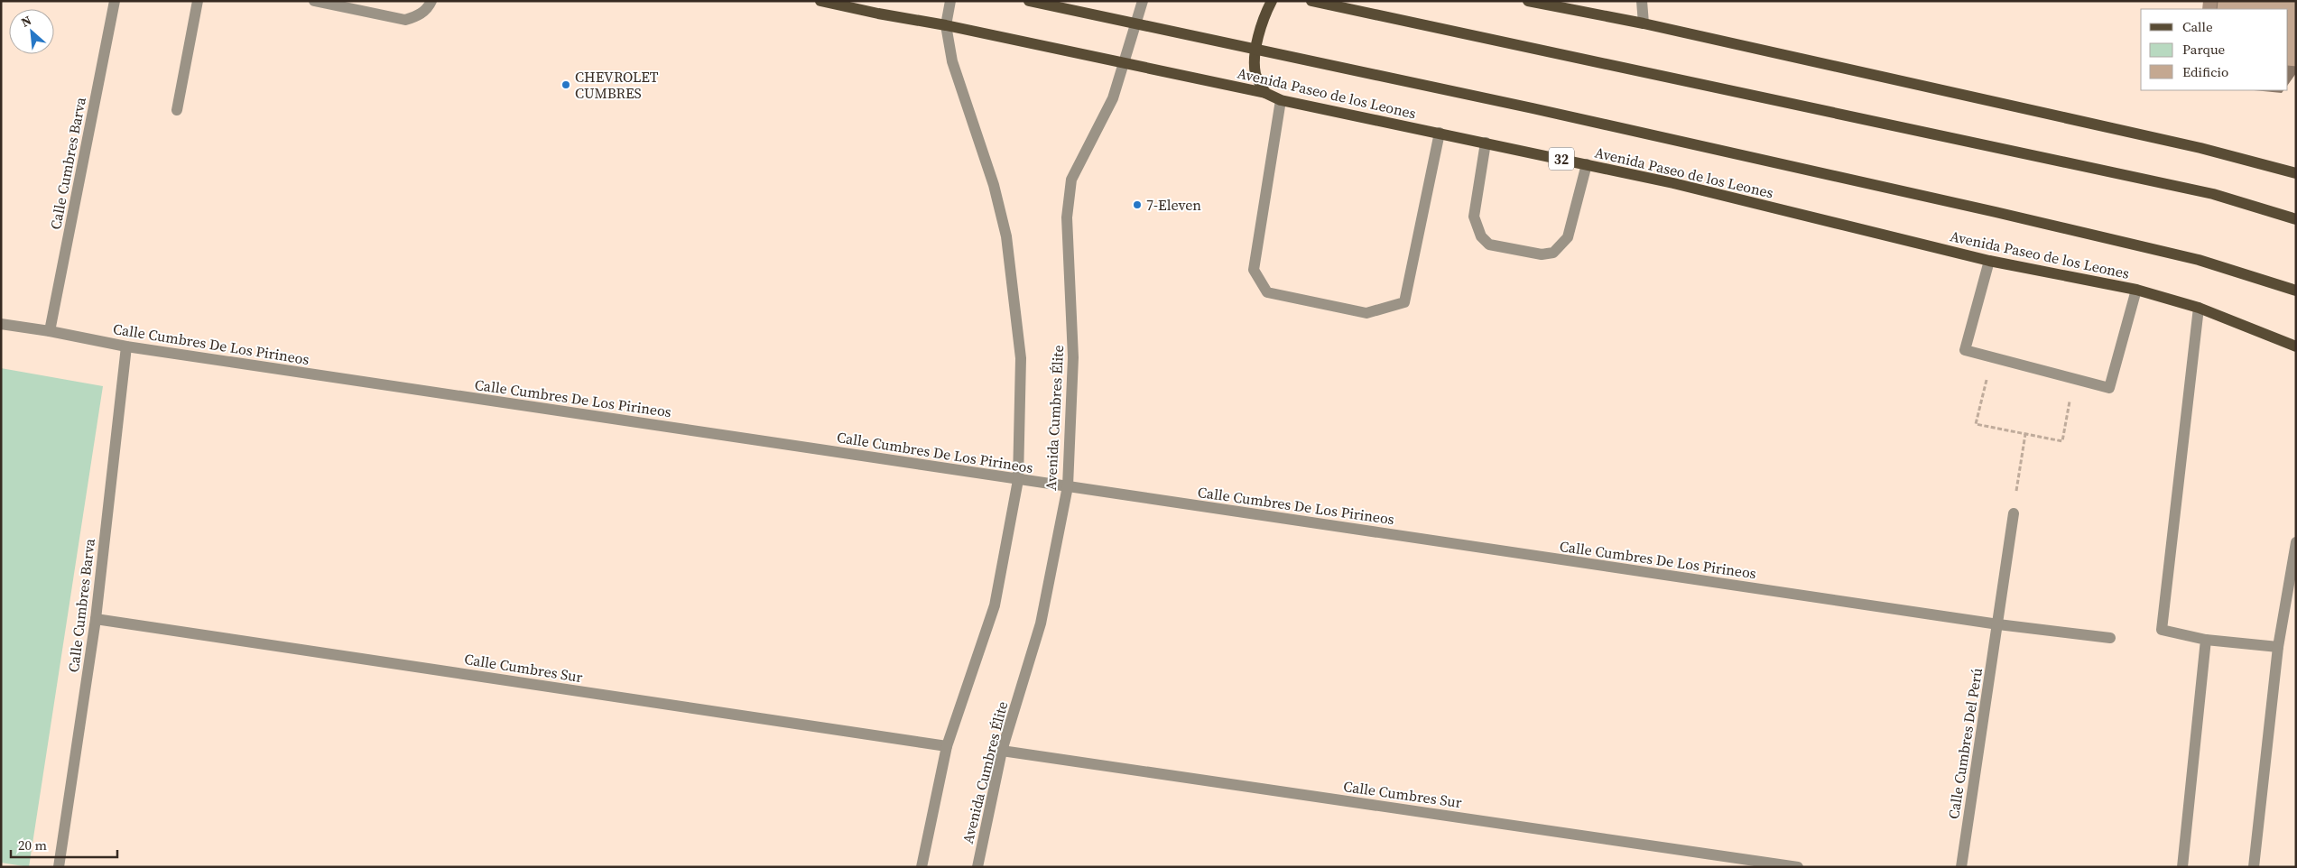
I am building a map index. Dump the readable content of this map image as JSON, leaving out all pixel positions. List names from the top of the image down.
{
  "streets": {
    "main road": ["Avenida Paseo de los Leones", "32"],
    "street": [
      "Calle Cumbres Barva",
      "Calle Cumbres De Los Pirineos",
      "Avenida Cumbres Élite",
      "Calle Cumbres Sur",
      "Calle Cumbres Del Perú"
    ]
  },
  "crossings": [
    ["Avenida Paseo de los Leones", "Avenida Cumbres Élite"],
    ["Calle Cumbres Barva", "Calle Cumbres De Los Pirineos"],
    ["Calle Cumbres Barva", "Calle Cumbres Sur"],
    ["Calle Cumbres De Los Pirineos", "Avenida Cumbres Élite"],
    ["Calle Cumbres De Los Pirineos", "Calle Cumbres Del Perú"],
    ["Avenida Cumbres Élite", "Calle Cumbres Sur"]
  ],
  "places": ["CHEVROLET CUMBRES", "7-Eleven"],
  "legend": ["Calle", "Parque", "Edificio"],
  "scale_bar": "20 m",
  "north": "top left"
}
